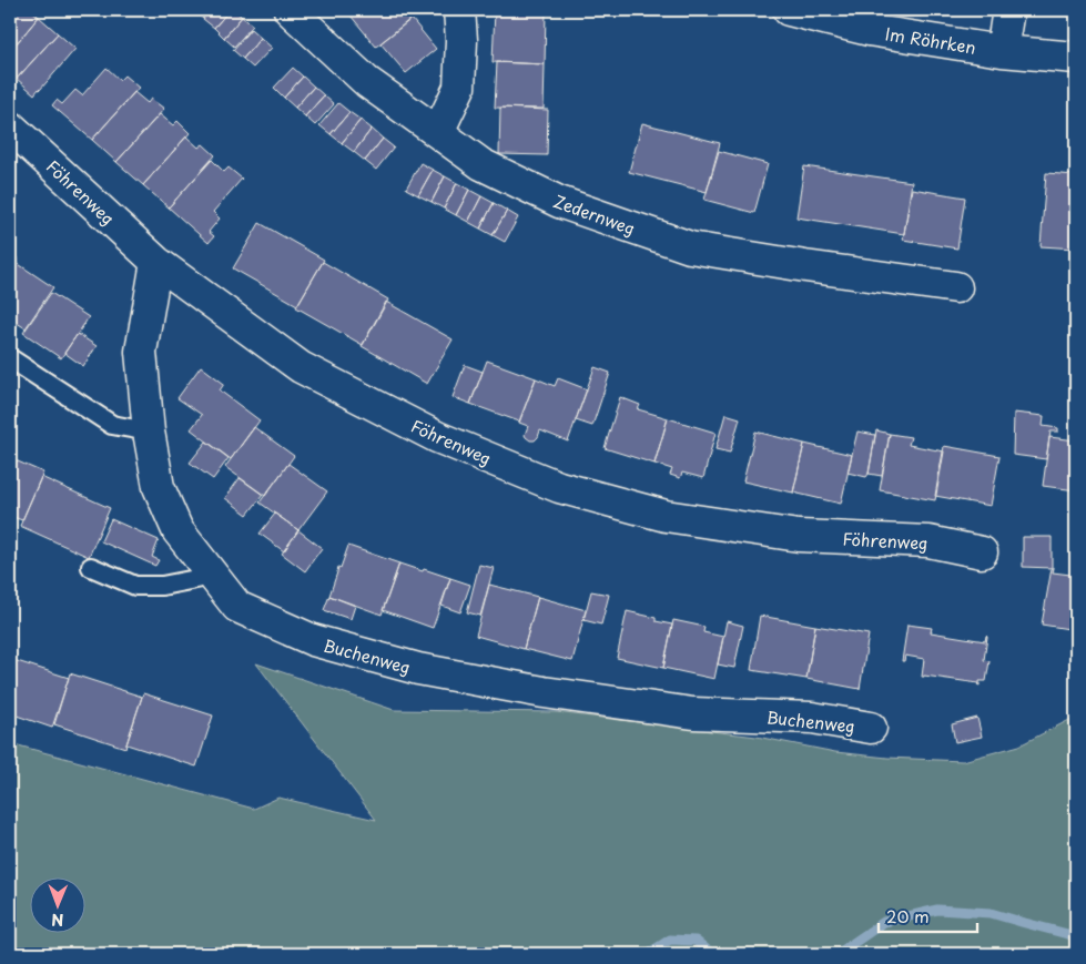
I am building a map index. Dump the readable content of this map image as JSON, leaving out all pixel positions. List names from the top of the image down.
{
  "streets": {
    "street": [
      "Im Röhrken",
      "Föhrenweg",
      "Zedernweg",
      "Buchenweg"
    ]
  },
  "crossings": [
    ["Föhrenweg", "Buchenweg"]
  ],
  "scale_bar": "20 m",
  "north": "bottom"
}
